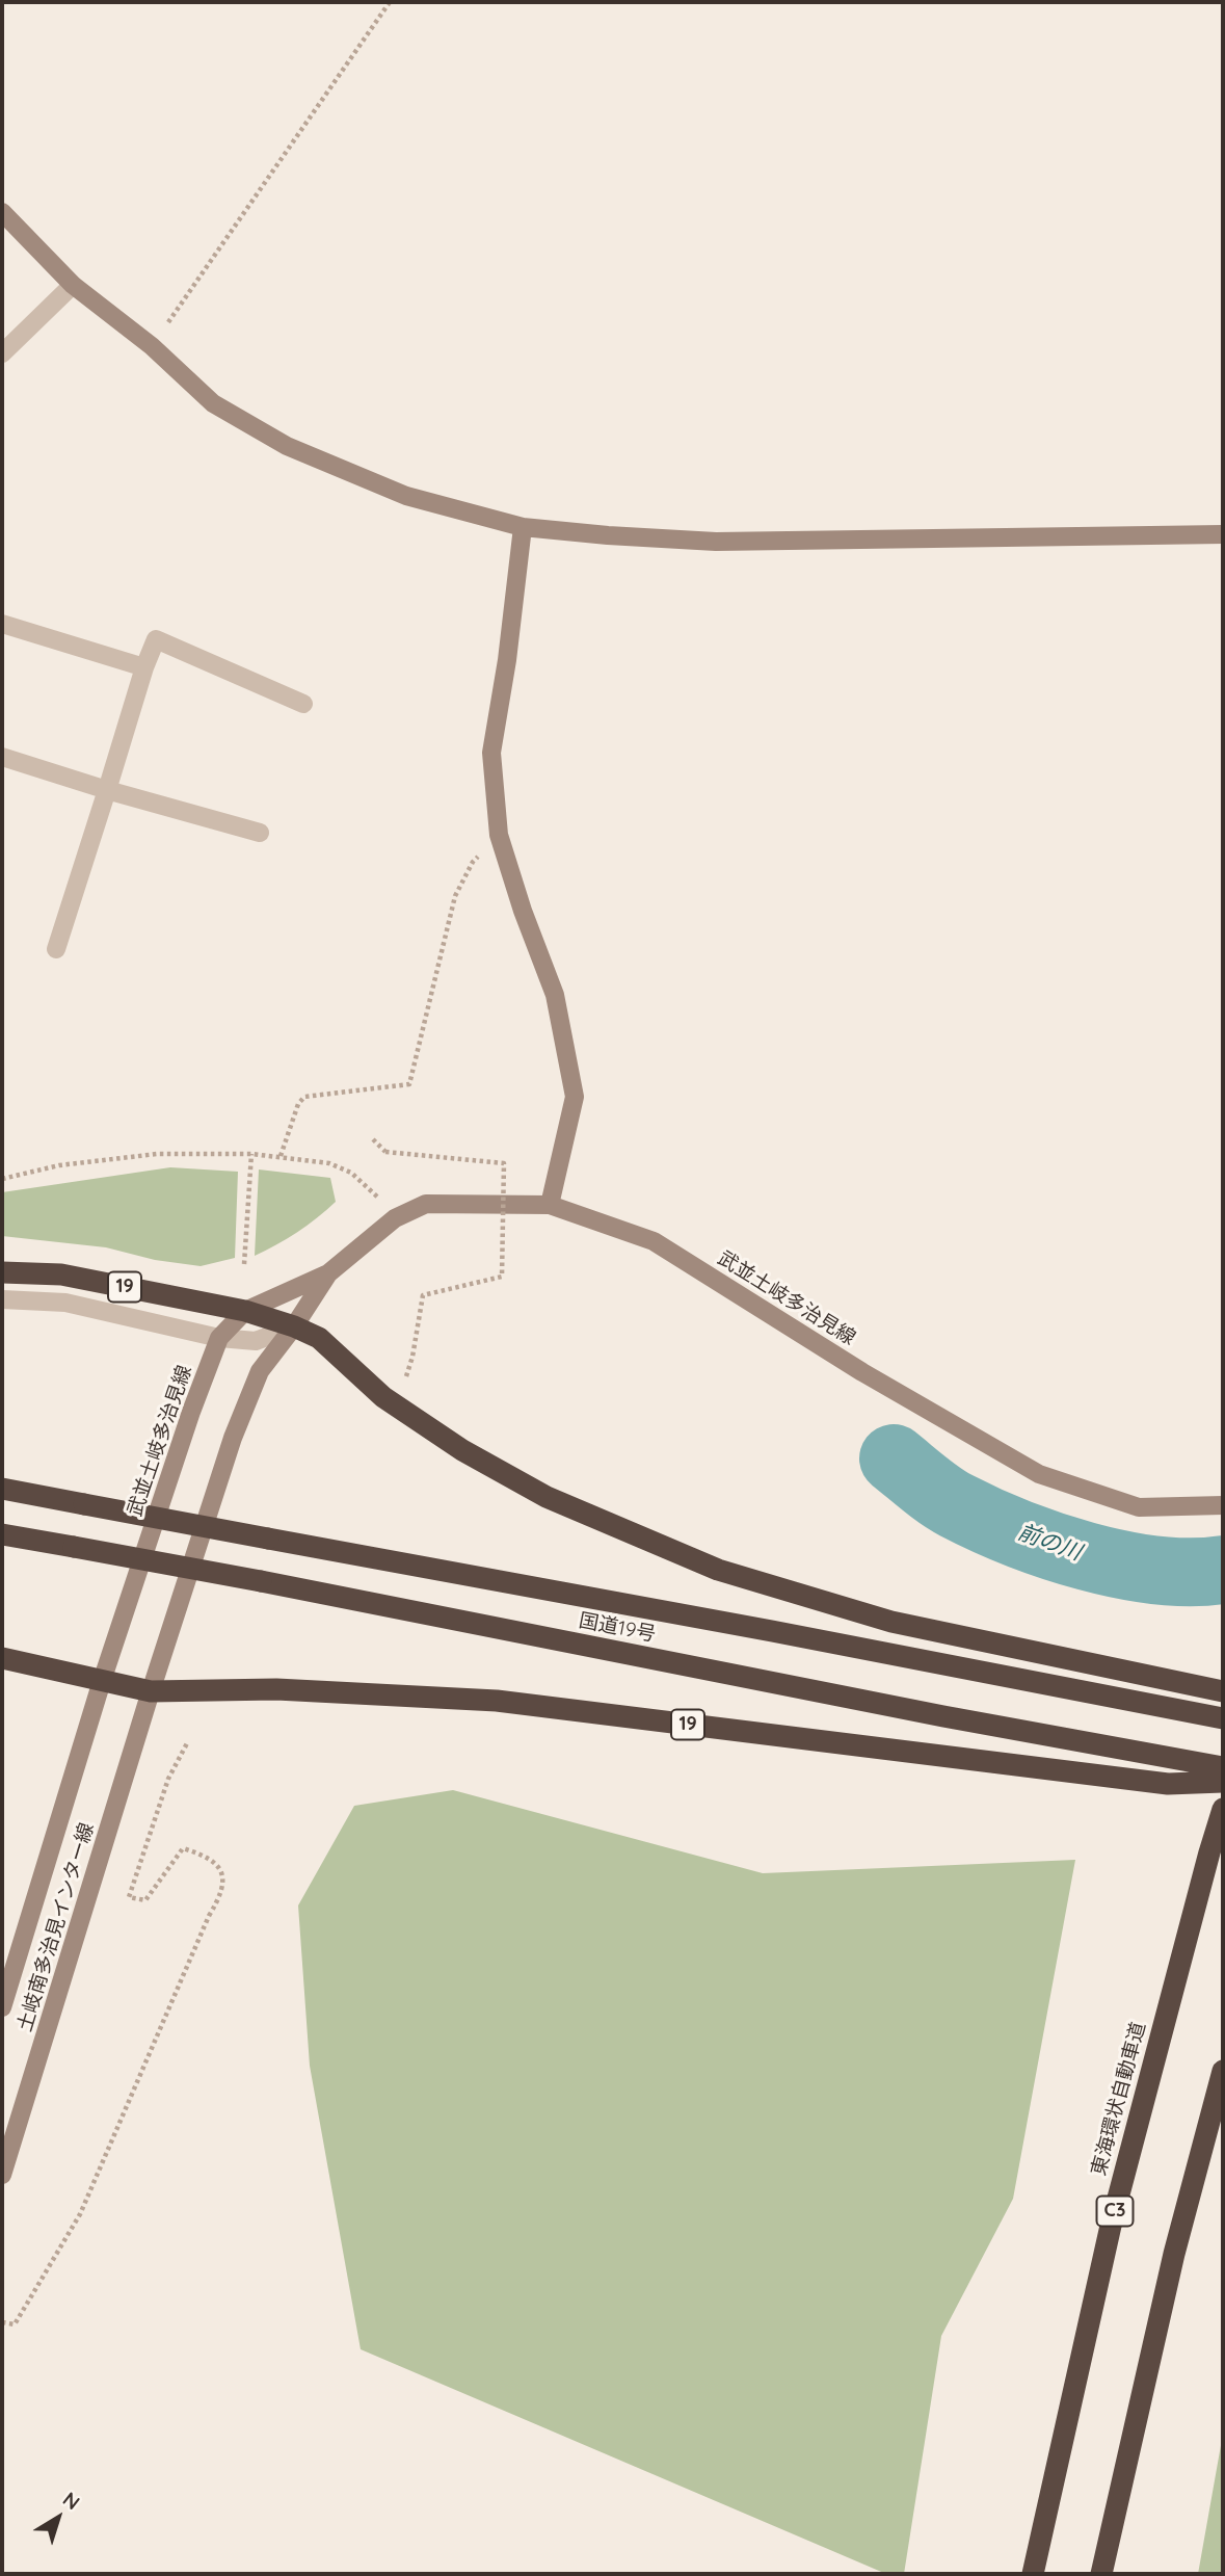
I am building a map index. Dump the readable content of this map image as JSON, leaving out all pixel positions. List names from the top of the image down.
{
  "streets": {
    "highway": [
      "19",
      "国道19号",
      "東海環状自動車道",
      "C3"
    ],
    "main road": ["武並土岐多治見線", "土岐南多治見インター線"]
  },
  "crossings": [
    ["19", "武並土岐多治見線"],
    ["19", "土岐南多治見インター線"],
    ["武並土岐多治見線", "土岐南多治見インター線"]
  ],
  "water": ["前の川"],
  "north": "top right"
}
